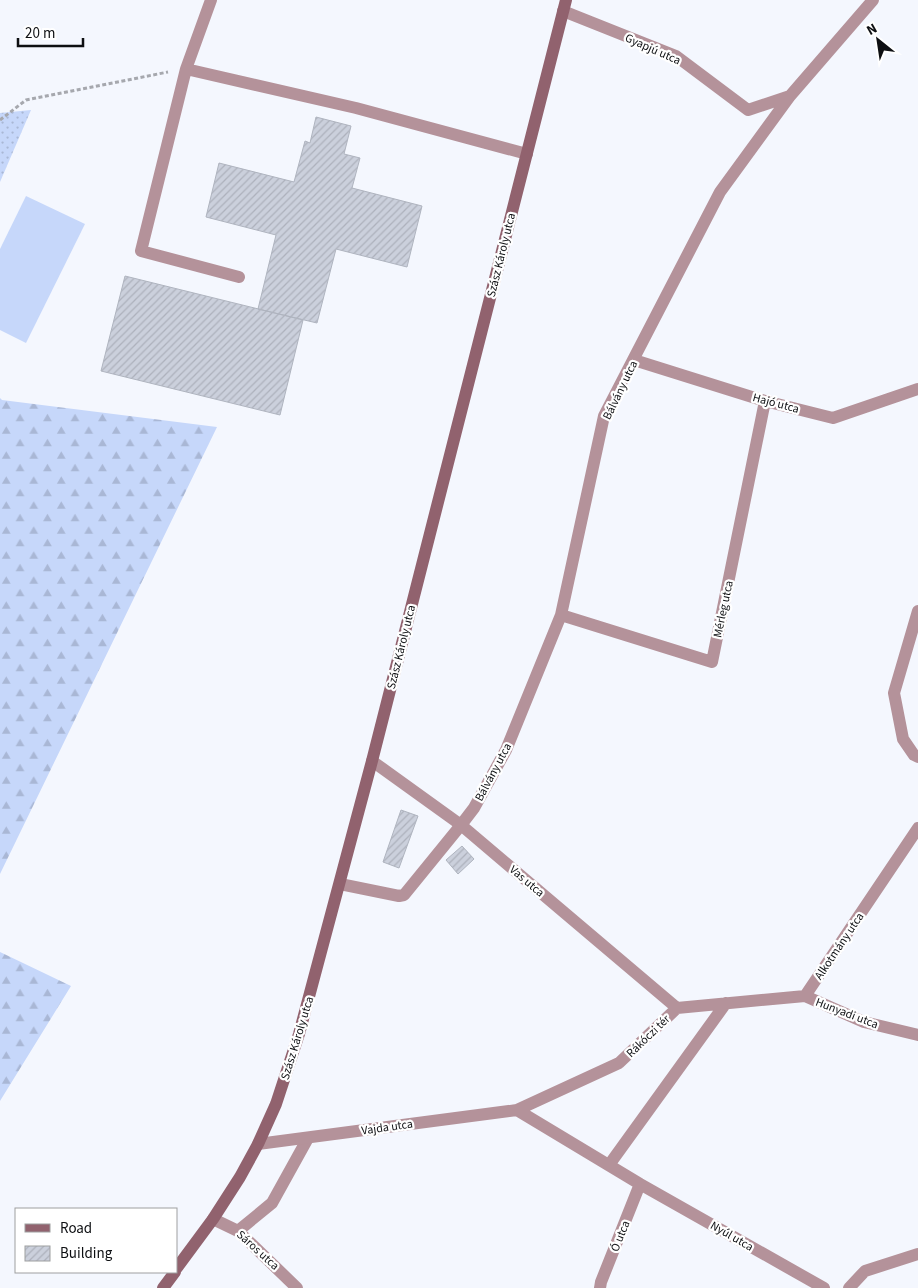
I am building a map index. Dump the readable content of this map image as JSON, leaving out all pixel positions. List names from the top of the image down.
{
  "streets": {
    "main road": ["Szász Károly utca"],
    "street": [
      "Gyapjú utca",
      "Bálvány utca",
      "Hajó utca",
      "Mérleg utca",
      "Vas utca",
      "Alkotmány utca",
      "Hunyadi utca",
      "Rákóczi tér",
      "Vajda utca",
      "Ó utca",
      "Nyúl utca",
      "Sáros utca"
    ]
  },
  "crossings": [
    ["Gyapjú utca", "Szász Károly utca"],
    ["Gyapjú utca", "Bálvány utca"],
    ["Szász Károly utca", "Bálvány utca"],
    ["Szász Károly utca", "Vas utca"],
    ["Szász Károly utca", "Vajda utca"],
    ["Szász Károly utca", "Sáros utca"],
    ["Bálvány utca", "Hajó utca"],
    ["Bálvány utca", "Mérleg utca"],
    ["Bálvány utca", "Vas utca"],
    ["Hajó utca", "Mérleg utca"],
    ["Vas utca", "Rákóczi tér"],
    ["Alkotmány utca", "Hunyadi utca"],
    ["Rákóczi tér", "Vajda utca"],
    ["Ó utca", "Nyúl utca"]
  ],
  "legend": ["Road", "Building"],
  "scale_bar": "20 m",
  "north": "top left"
}
